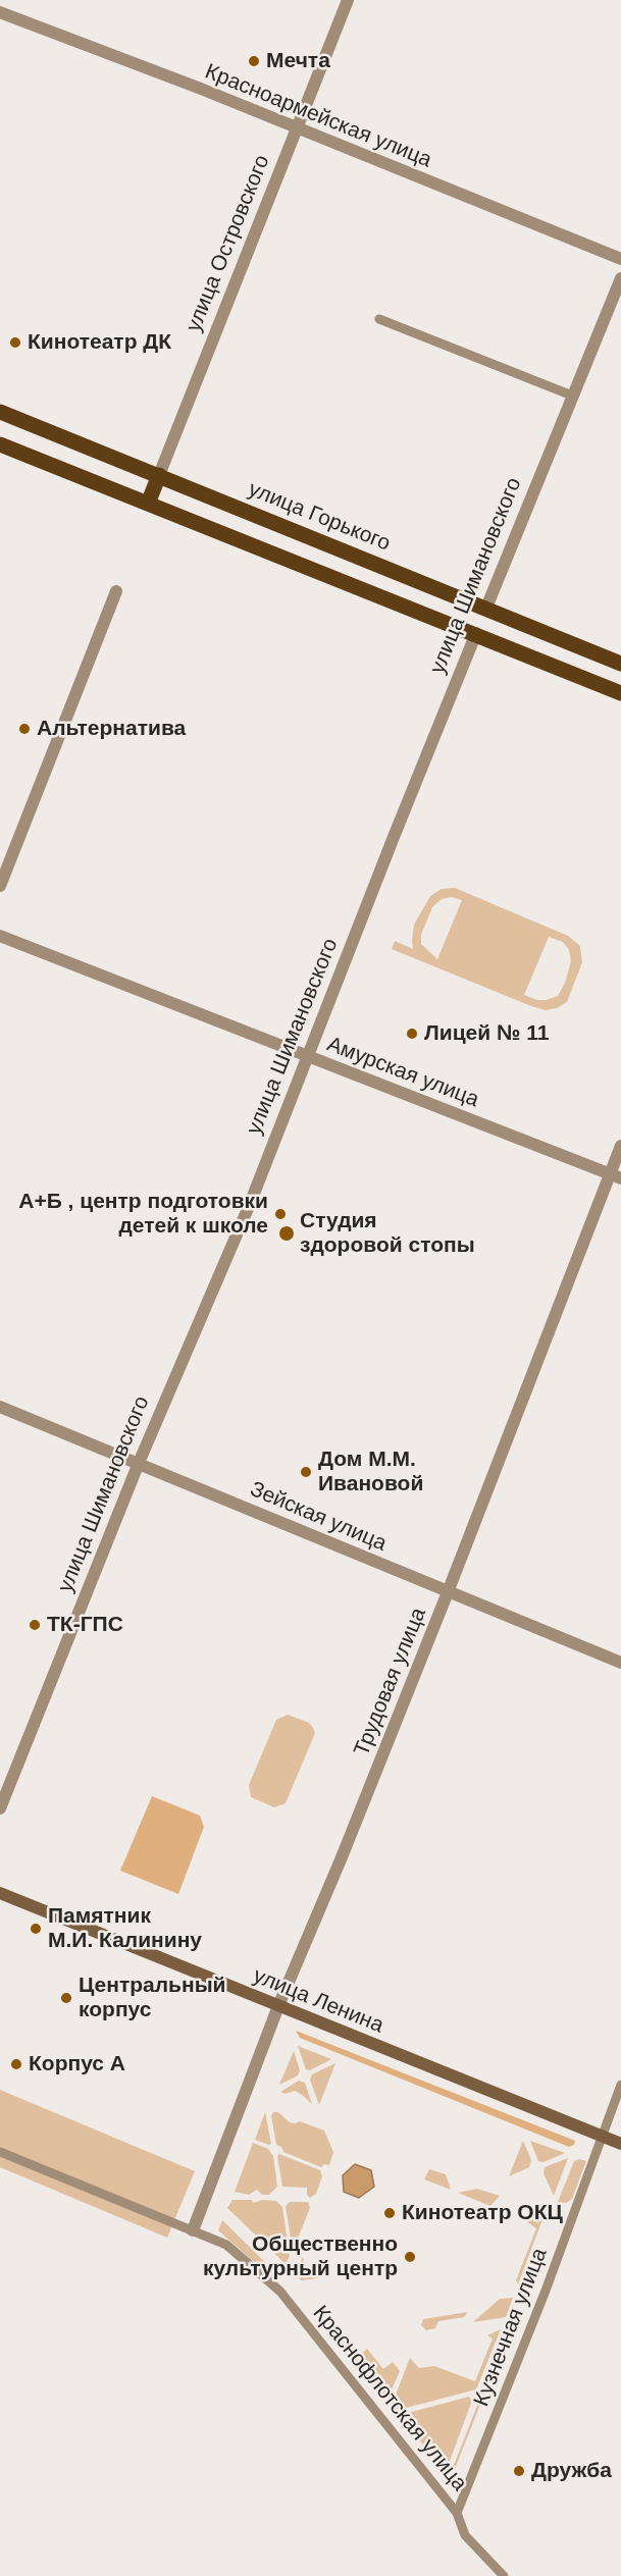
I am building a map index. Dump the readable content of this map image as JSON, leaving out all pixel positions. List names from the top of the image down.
{
  "streets": {
    "main road": [
      "улица Островского",
      "улица Горького",
      "улица Шимановского",
      "улица Ленина"
    ],
    "street": [
      "Красноармейская улица",
      "Амурская улица",
      "Зейская улица",
      "Трудовая улица",
      "Кузнечная улица",
      "Краснофлотская улица"
    ]
  },
  "crossings": [
    ["Красноармейская улица", "улица Островского"],
    ["улица Островского", "улица Горького"],
    ["улица Горького", "улица Шимановского"],
    ["улица Шимановского", "Амурская улица"],
    ["улица Шимановского", "Зейская улица"],
    ["Амурская улица", "Трудовая улица"],
    ["Зейская улица", "Трудовая улица"],
    ["Трудовая улица", "улица Ленина"],
    ["Трудовая улица", "Краснофлотская улица"],
    ["улица Ленина", "Кузнечная улица"],
    ["Кузнечная улица", "Краснофлотская улица"]
  ],
  "places": [
    "Мечта",
    "Кинотеатр ДК",
    "Альтернатива",
    "Лицей № 11",
    "А+Б , центр подготовки детей к школе",
    "Студия здоровой стопы",
    "Дом М.М. Ивановой",
    "ТК-ГПС",
    "Памятник М.И. Калинину",
    "Центральный корпус",
    "Корпус А",
    "Кинотеатр ОКЦ",
    "Общественно культурный центр",
    "Дружба"
  ]
}
